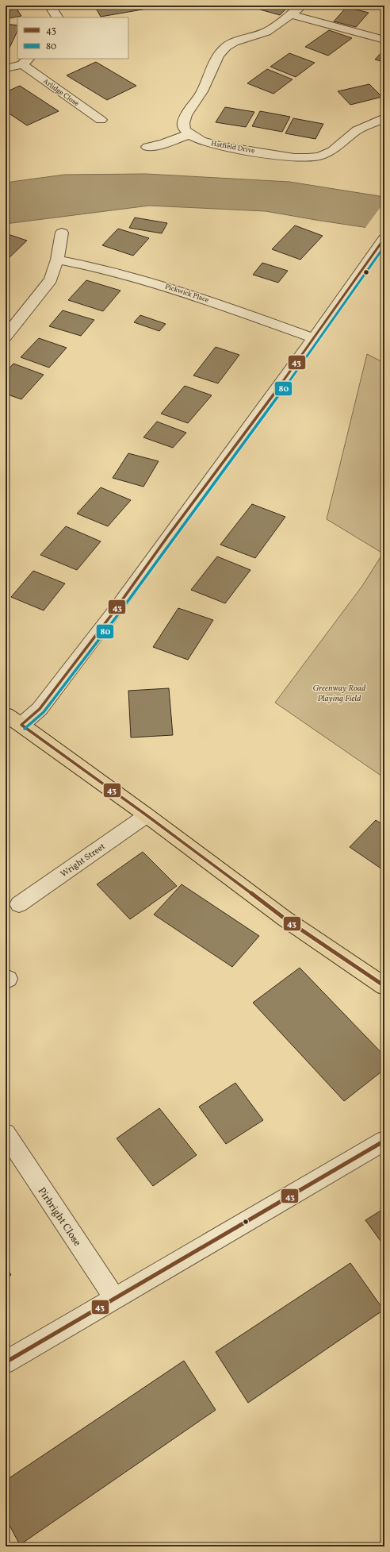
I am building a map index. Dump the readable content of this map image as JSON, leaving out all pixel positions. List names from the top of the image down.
{
  "streets": {
    "street": [
      "Arlidge Close",
      "Hatfield Drive",
      "Pickwick Place",
      "Wright Street",
      "Pirbright Close"
    ]
  },
  "parks": ["Greenway Road Playing Field"],
  "lines": ["transit line 43", "transit line 80"],
  "legend": ["43", "80"]
}
